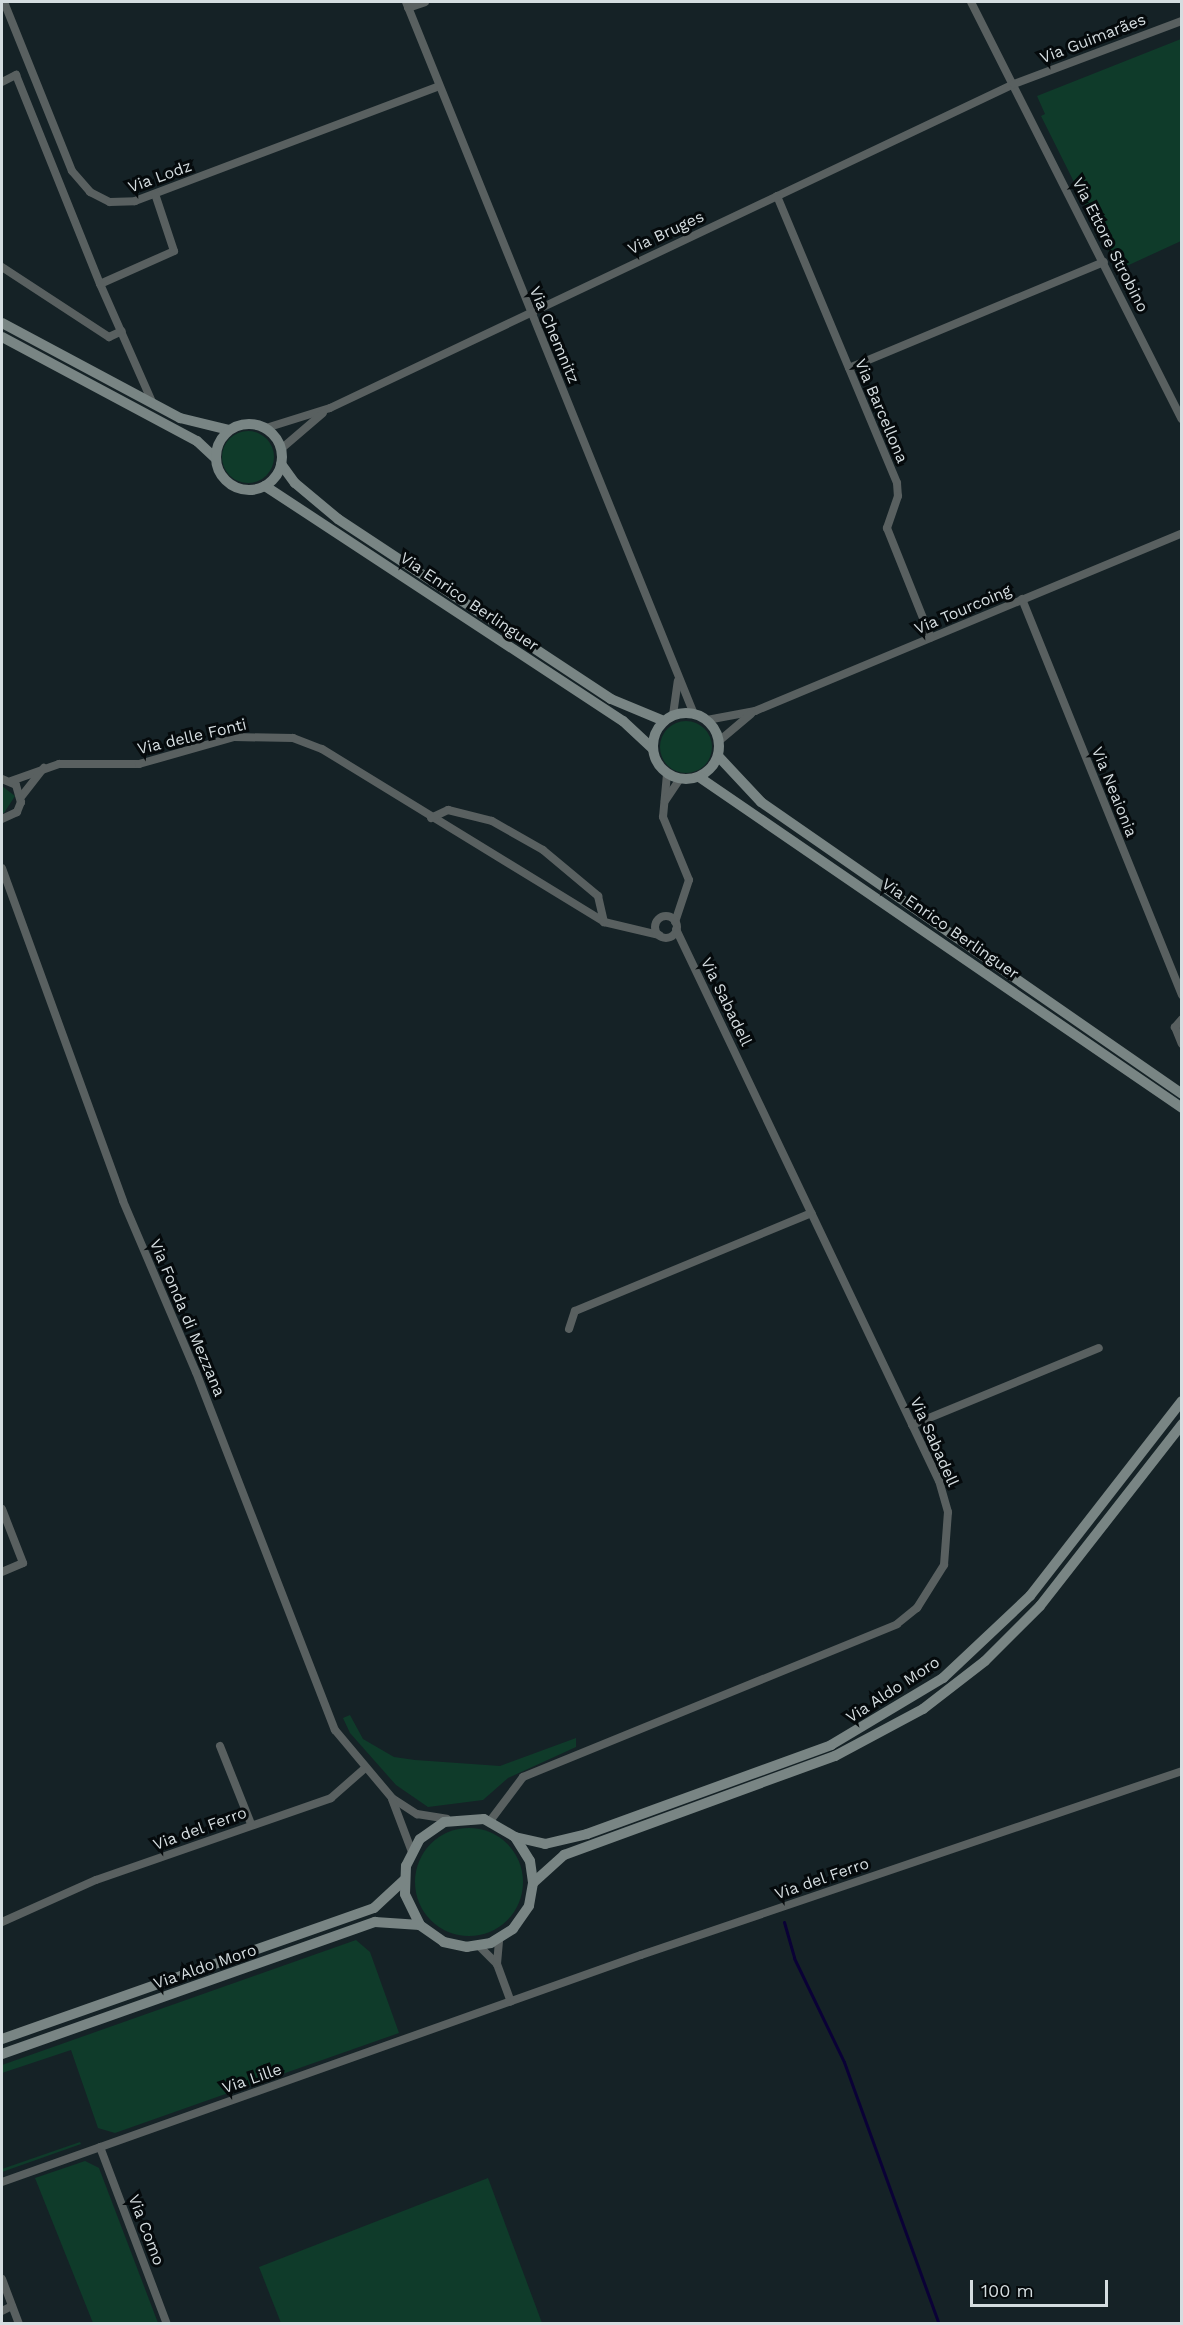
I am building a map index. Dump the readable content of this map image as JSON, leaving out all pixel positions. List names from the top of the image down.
{
  "streets": {
    "main road": ["Via Enrico Berlinguer", "Via Aldo Moro"],
    "street": [
      "Via Guimarães",
      "Via Lodz",
      "Via Bruges",
      "Via Ettore Strobino",
      "Via Chemnitz",
      "Via Barcellona",
      "Via Tourcoing",
      "Via delle Fonti",
      "Via Neaionia",
      "Via Sabadell",
      "Via Fonda di Mezzana",
      "Via del Ferro",
      "Via Lille",
      "Via Como"
    ]
  },
  "crossings": [
    ["Via Guimarães", "Via Bruges"],
    ["Via Guimarães", "Via Ettore Strobino"],
    ["Via Lodz", "Via Chemnitz"],
    ["Via Bruges", "Via Ettore Strobino"],
    ["Via Bruges", "Via Chemnitz"],
    ["Via Bruges", "Via Barcellona"],
    ["Via Bruges", "Via Enrico Berlinguer"],
    ["Via Chemnitz", "Via Enrico Berlinguer"],
    ["Via Chemnitz", "Via Tourcoing"],
    ["Via Barcellona", "Via Tourcoing"],
    ["Via Enrico Berlinguer", "Via Tourcoing"],
    ["Via Tourcoing", "Via Neaionia"],
    ["Via delle Fonti", "Via Sabadell"],
    ["Via Sabadell", "Via Aldo Moro"],
    ["Via Fonda di Mezzana", "Via del Ferro"],
    ["Via del Ferro", "Via Lille"],
    ["Via Lille", "Via Como"]
  ],
  "scale_bar": "100 m"
}
